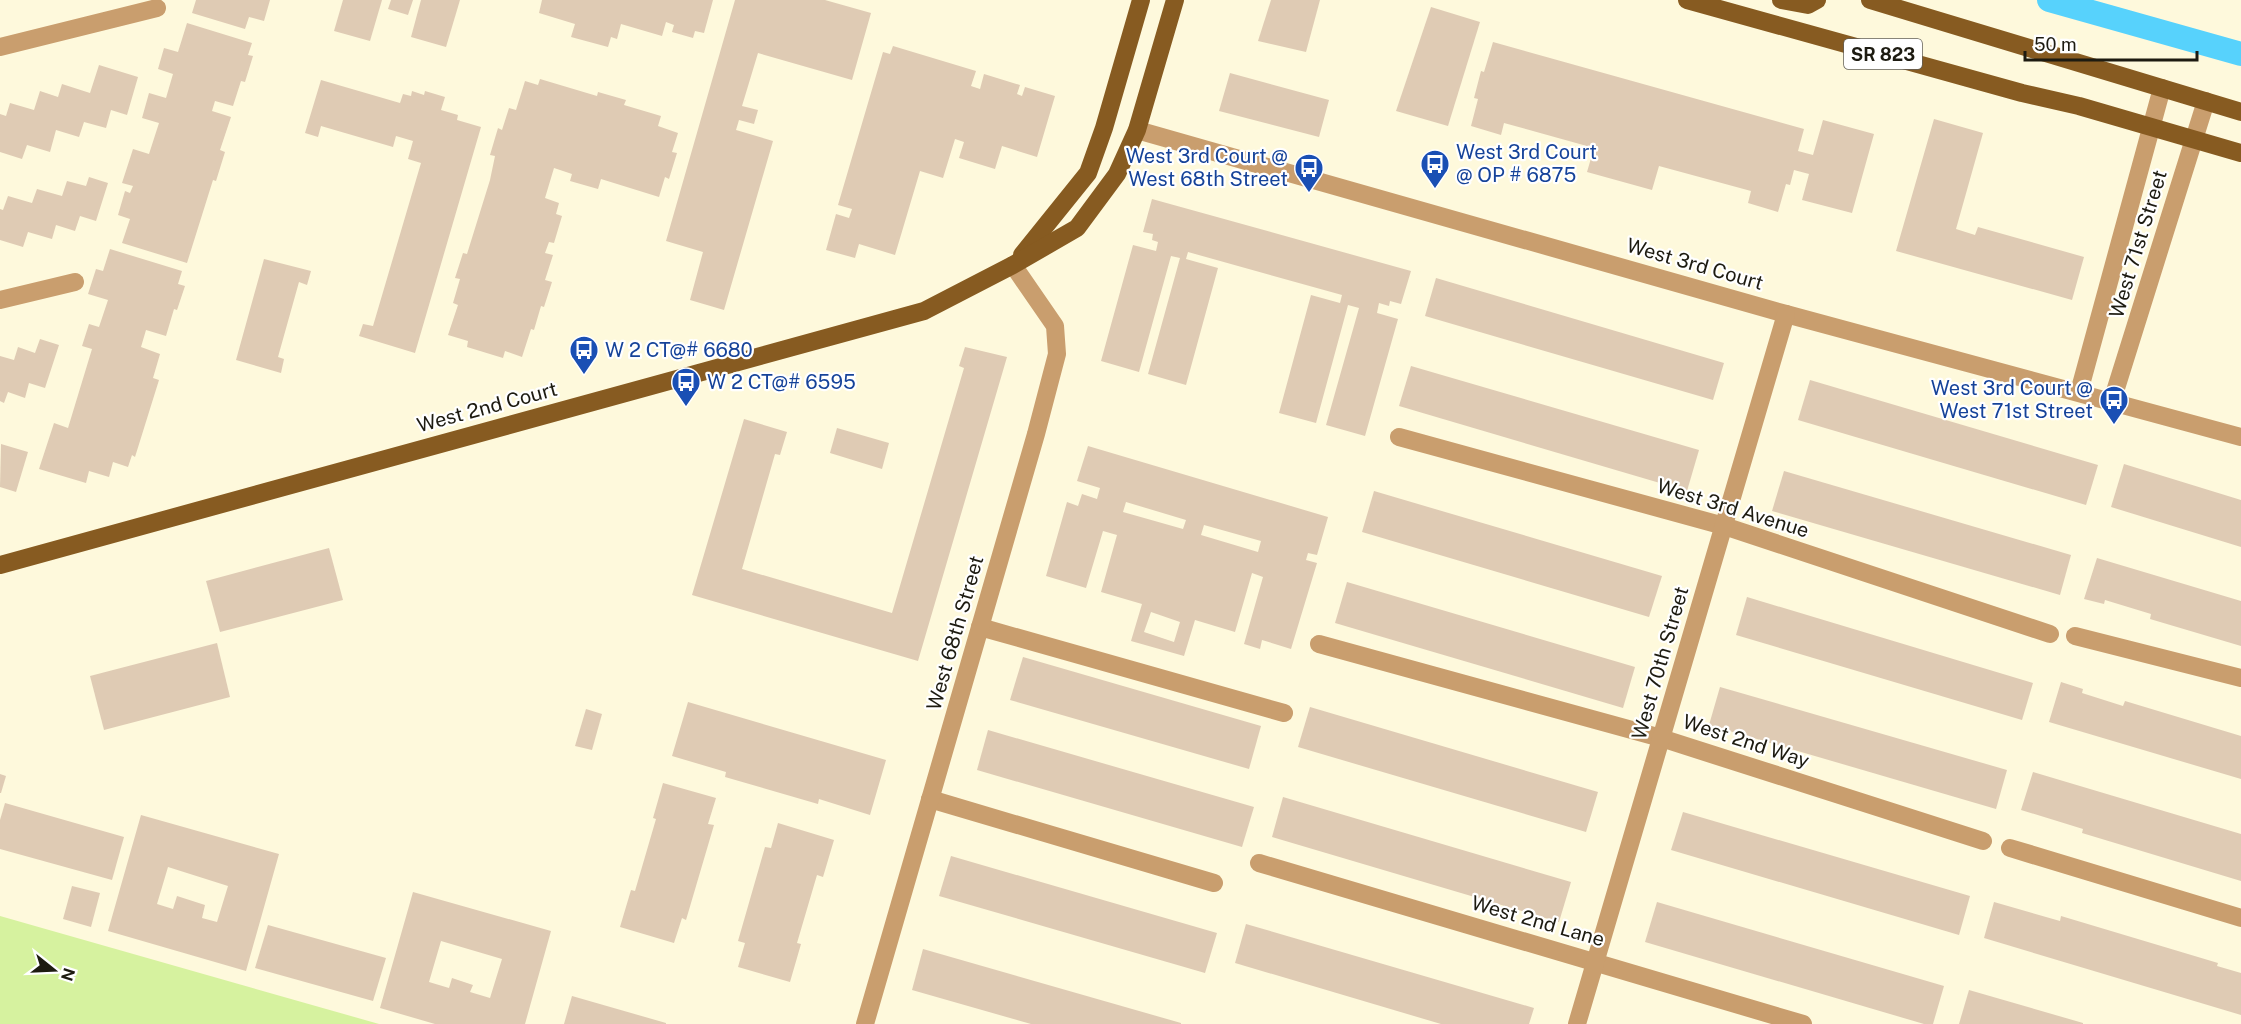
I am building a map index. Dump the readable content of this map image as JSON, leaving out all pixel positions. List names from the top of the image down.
{
  "streets": {
    "main road": ["SR 823", "West 2nd Court"],
    "street": [
      "West 71st Street",
      "West 3rd Court",
      "West 3rd Avenue",
      "West 68th Street",
      "West 70th Street",
      "West 2nd Way",
      "West 2nd Lane"
    ]
  },
  "crossings": [
    ["SR 823", "West 71st Street"],
    ["West 71st Street", "West 3rd Court"],
    ["West 3rd Court", "West 70th Street"],
    ["West 2nd Court", "West 68th Street"],
    ["West 3rd Avenue", "West 70th Street"],
    ["West 70th Street", "West 2nd Way"],
    ["West 70th Street", "West 2nd Lane"]
  ],
  "places": {
    "bus stop": [
      "West 3rd Court @ OP # 6875",
      "West 3rd Court @ West 68th Street",
      "W 2 CT@# 6680",
      "W 2 CT@# 6595",
      "West 3rd Court @ West 71st Street"
    ]
  },
  "scale_bar": "50 m",
  "north": "right"
}
